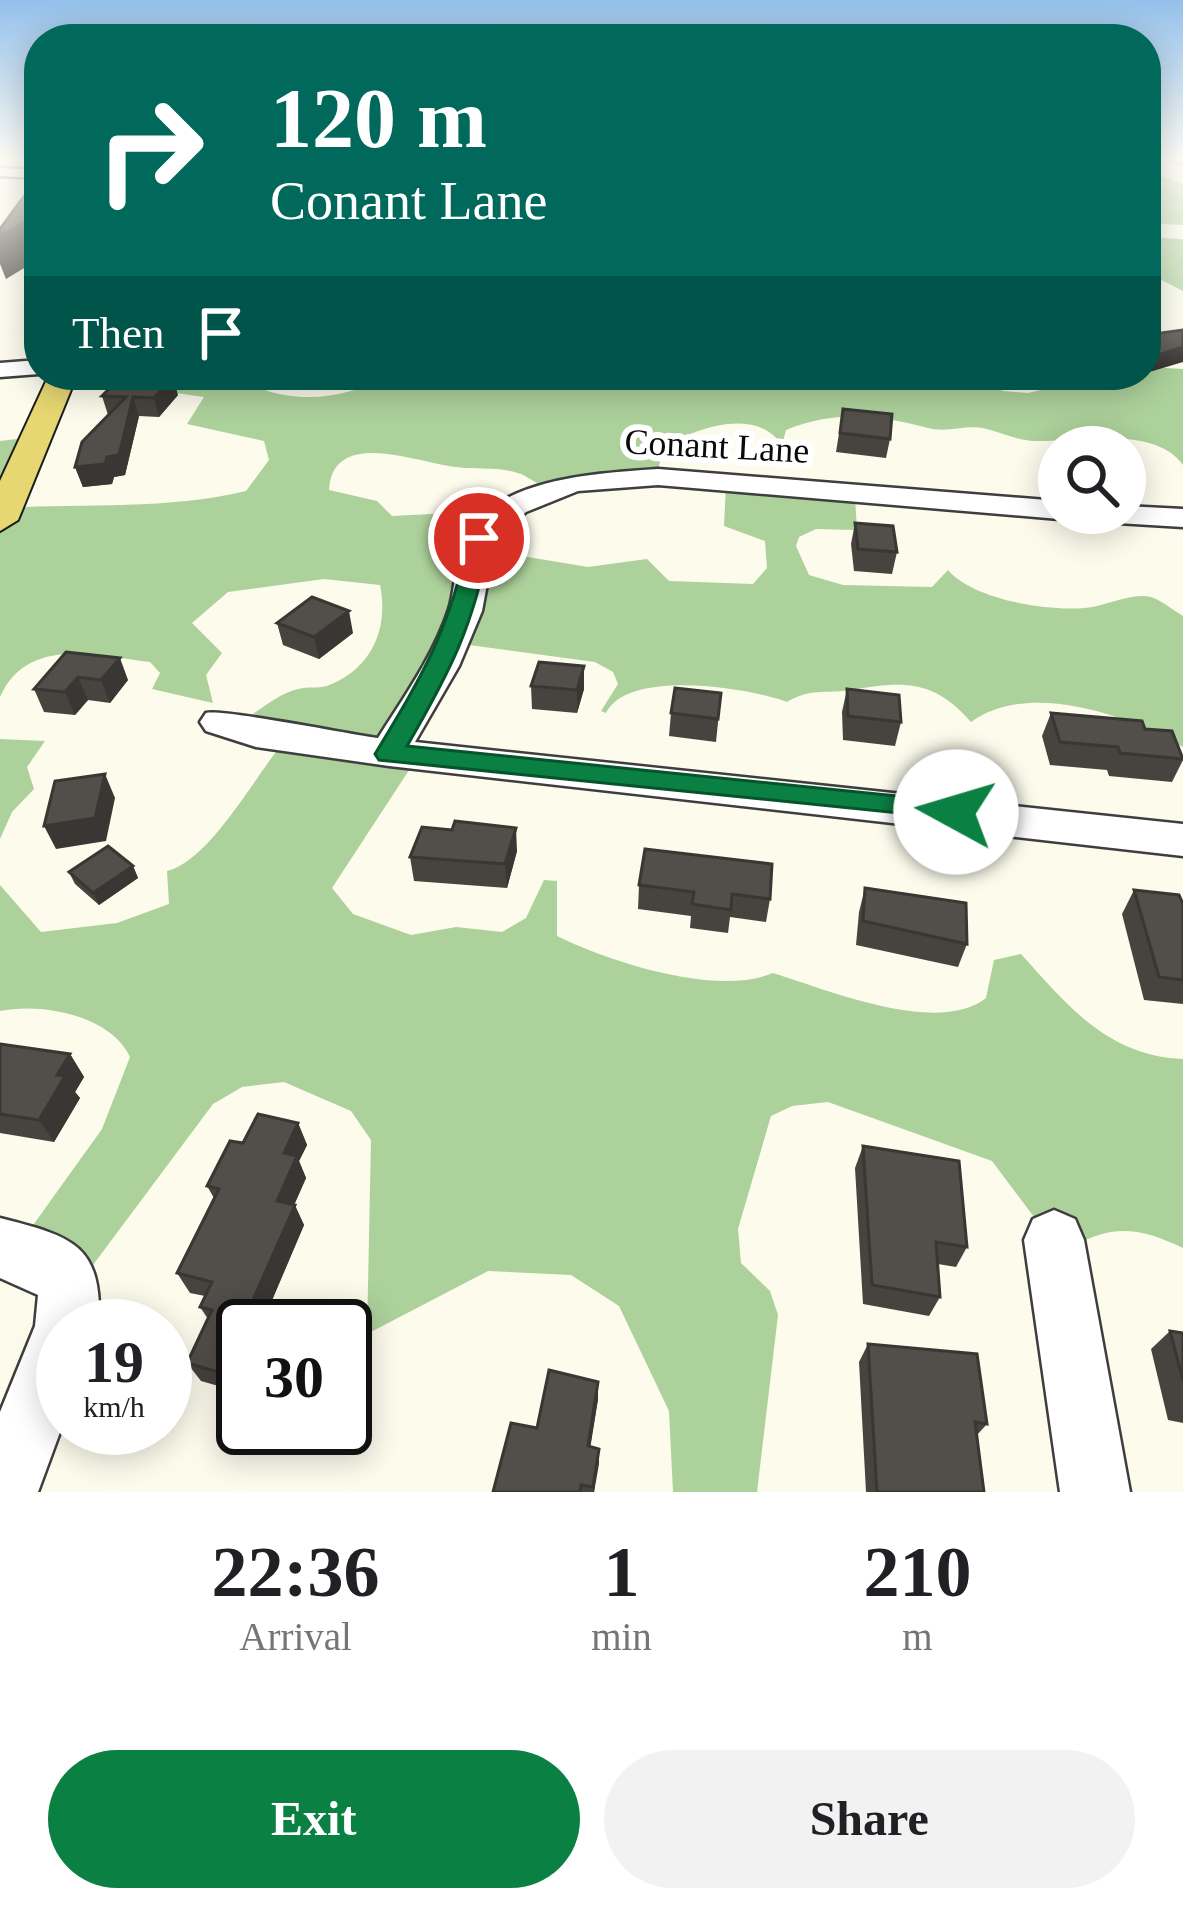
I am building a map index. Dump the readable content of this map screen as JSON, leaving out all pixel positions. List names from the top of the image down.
{
  "streets": {
    "street": ["Conant Lane"]
  },
  "page": {
    "turn": ["120 m", "Conant Lane"],
    "then": "Then",
    "speed": "19 km/h",
    "limit": "30",
    "eta": [
      "22:36",
      "Arrival",
      "1",
      "min",
      "210",
      "m"
    ],
    "buttons": ["Exit", "Share"]
  }
}
